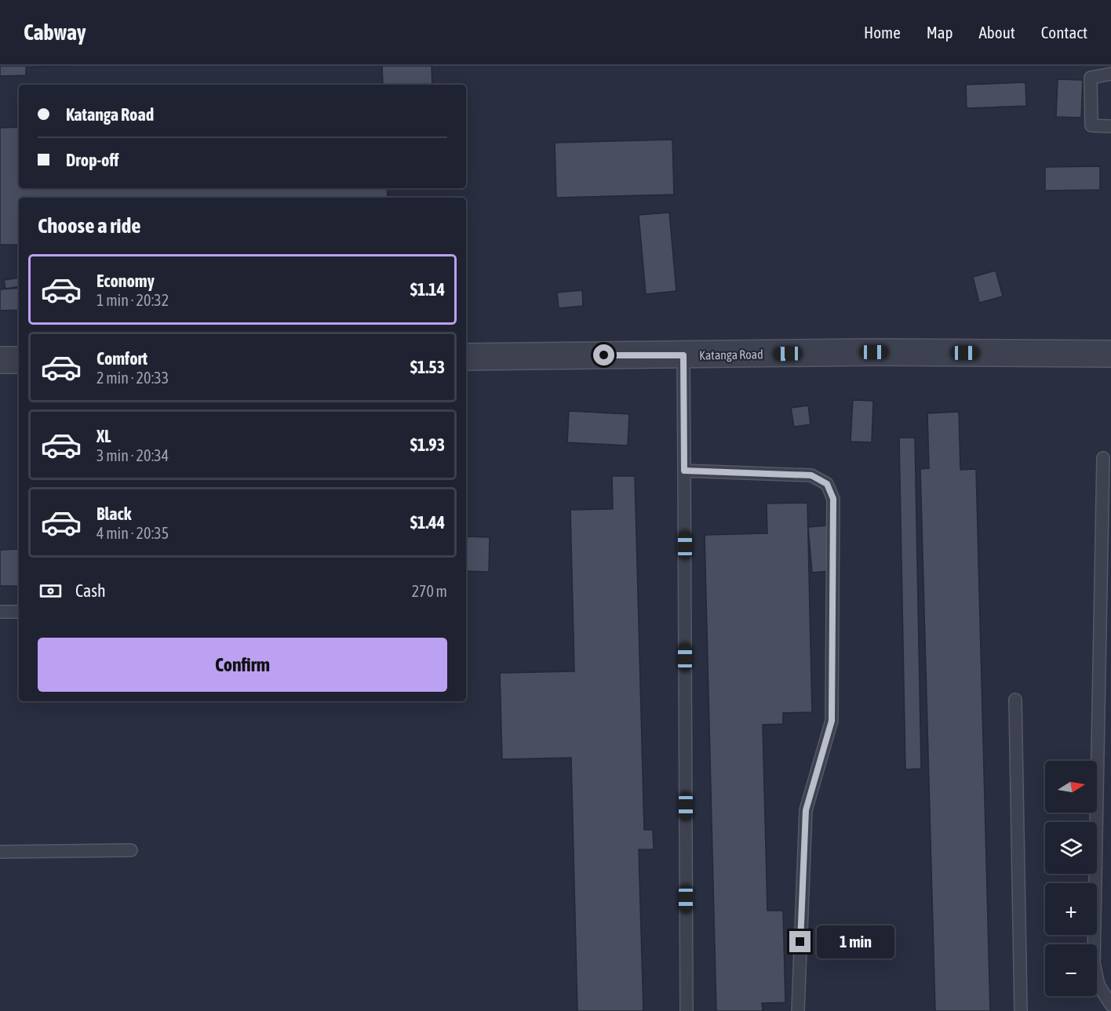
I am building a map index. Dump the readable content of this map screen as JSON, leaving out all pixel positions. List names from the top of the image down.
{
  "streets": {
    "street": ["Katanga Road"]
  },
  "north": "right",
  "page": {
    "header": "Cabway",
    "nav": [
      "Home",
      "Map",
      "About",
      "Contact"
    ],
    "banner": ["Katanga Road", "Drop-off"],
    "heading": "Choose a ride",
    "list": [
      {
        "name": "Economy",
        "note": "1 min · 20:32",
        "value": "$1.14"
      },
      {
        "name": "Comfort",
        "note": "2 min · 20:33",
        "value": "$1.53"
      },
      {
        "name": "XL",
        "note": "3 min · 20:34",
        "value": "$1.93"
      },
      {
        "name": "Black",
        "note": "4 min · 20:35",
        "value": "$1.44"
      }
    ],
    "pay": ["Cash", "270 m"],
    "buttons": "Confirm",
    "map_buttons": ["+", "−"],
    "bubble": "1 min"
  }
}
